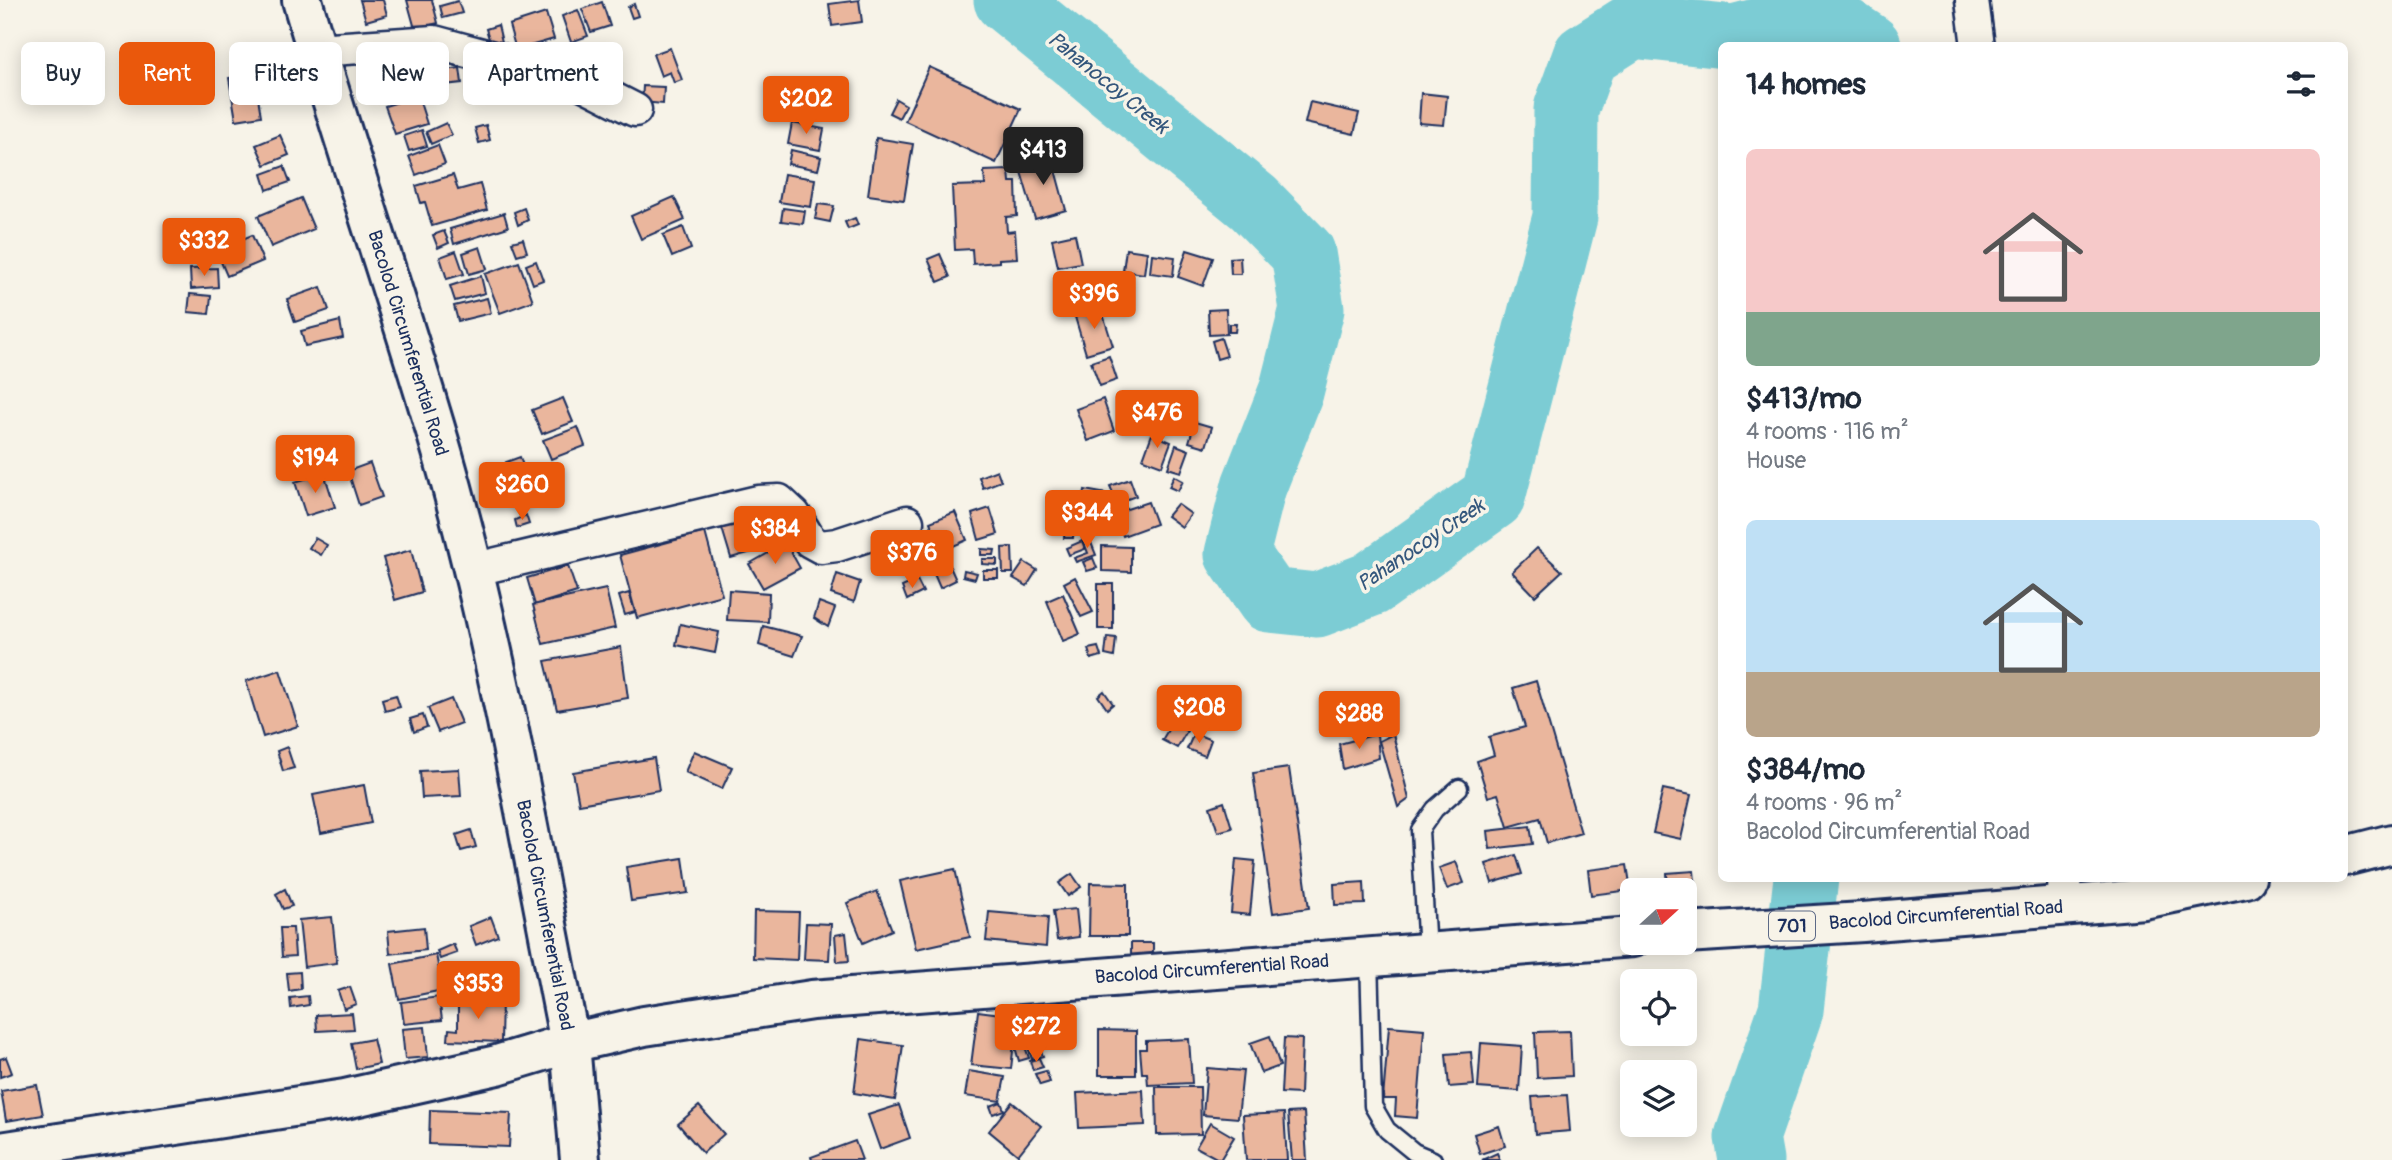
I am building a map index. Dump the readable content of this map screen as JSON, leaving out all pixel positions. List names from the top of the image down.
{
  "streets": {
    "main road": ["Bacolod Circumferential Road", "701"]
  },
  "water": ["Pahanocoy Creek"],
  "north": "right",
  "page": {
    "chip": [
      "Buy",
      "Rent",
      "Filters",
      "New",
      "Apartment"
    ],
    "heading": "14 homes",
    "price": [
      "$202",
      "$413",
      "$332",
      "$396",
      "$476",
      "$194",
      "$260",
      "$344",
      "$384",
      "$376",
      "$208",
      "$288",
      "$353",
      "$272"
    ],
    "list": [
      {
        "name": "$413/mo",
        "note": "4 rooms · 116 m² · House"
      },
      {
        "name": "$384/mo",
        "note": "4 rooms · 96 m² · Bacolod Circumferential Road"
      }
    ]
  }
}
